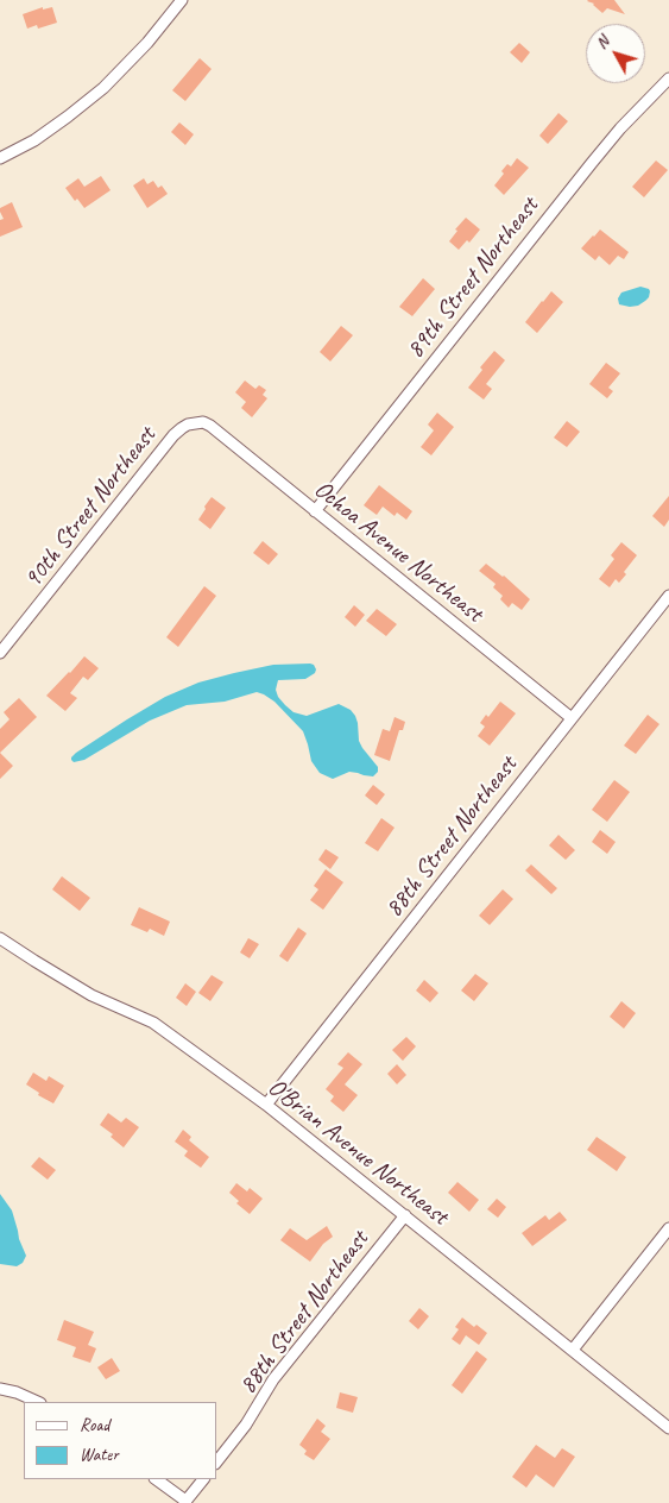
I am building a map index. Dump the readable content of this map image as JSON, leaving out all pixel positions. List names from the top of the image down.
{
  "streets": {
    "street": [
      "89th Street Northeast",
      "90th Street Northeast",
      "Ochoa Avenue Northeast",
      "88th Street Northeast",
      "O'Brian Avenue Northeast"
    ]
  },
  "crossings": [
    ["89th Street Northeast", "Ochoa Avenue Northeast"],
    ["90th Street Northeast", "Ochoa Avenue Northeast"],
    ["Ochoa Avenue Northeast", "88th Street Northeast"],
    ["88th Street Northeast", "O'Brian Avenue Northeast"]
  ],
  "legend": ["Road", "Water"],
  "north": "top left"
}
